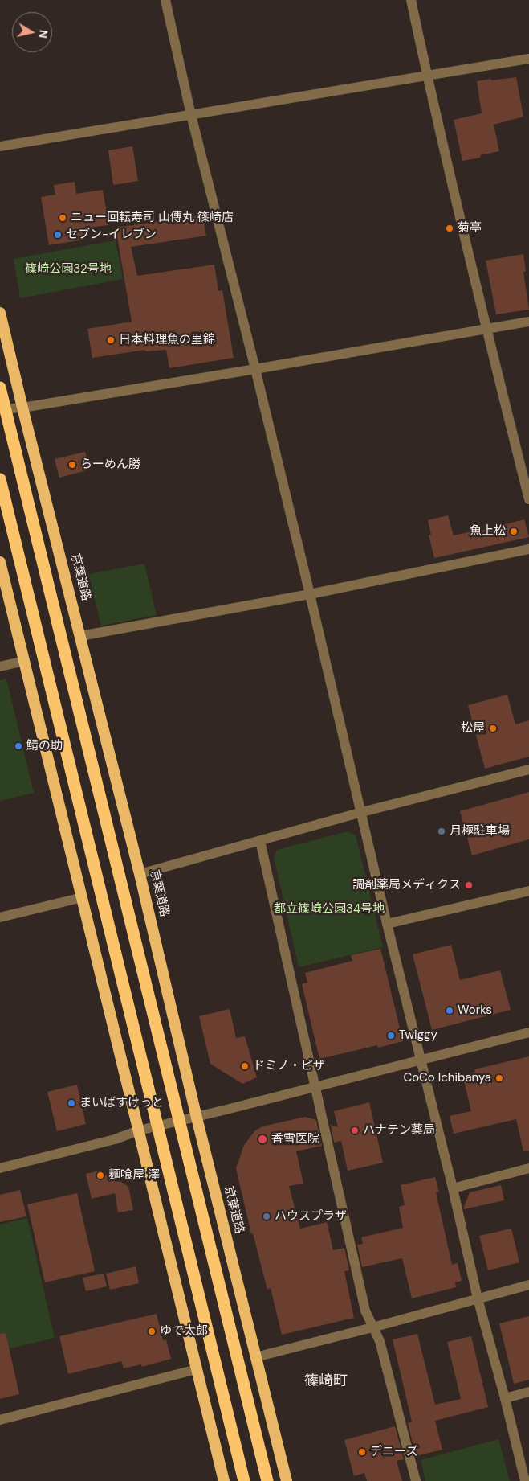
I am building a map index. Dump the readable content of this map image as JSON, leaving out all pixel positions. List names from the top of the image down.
{
  "streets": {
    "highway": ["京葉道路"]
  },
  "districts": ["篠崎町"],
  "parks": ["篠崎公園32号地", "都立篠崎公園34号地"],
  "places": [
    "ニュー回転寿司 山傳丸 篠崎店",
    "菊亭",
    "セブン-イレブン",
    "日本料理魚の里錦",
    "らーめん勝",
    "魚上松",
    "松屋",
    "鯖の助",
    "月極駐車場",
    "調剤薬局メディクス",
    "Works",
    "Twiggy",
    "ドミノ・ピザ",
    "CoCo Ichibanya",
    "まいばすけっと",
    "ハナテン薬局",
    "香雪医院",
    "麺喰屋 澤",
    "ハウスプラザ",
    "ゆで太郎",
    "デニーズ"
  ],
  "north": "right"
}
